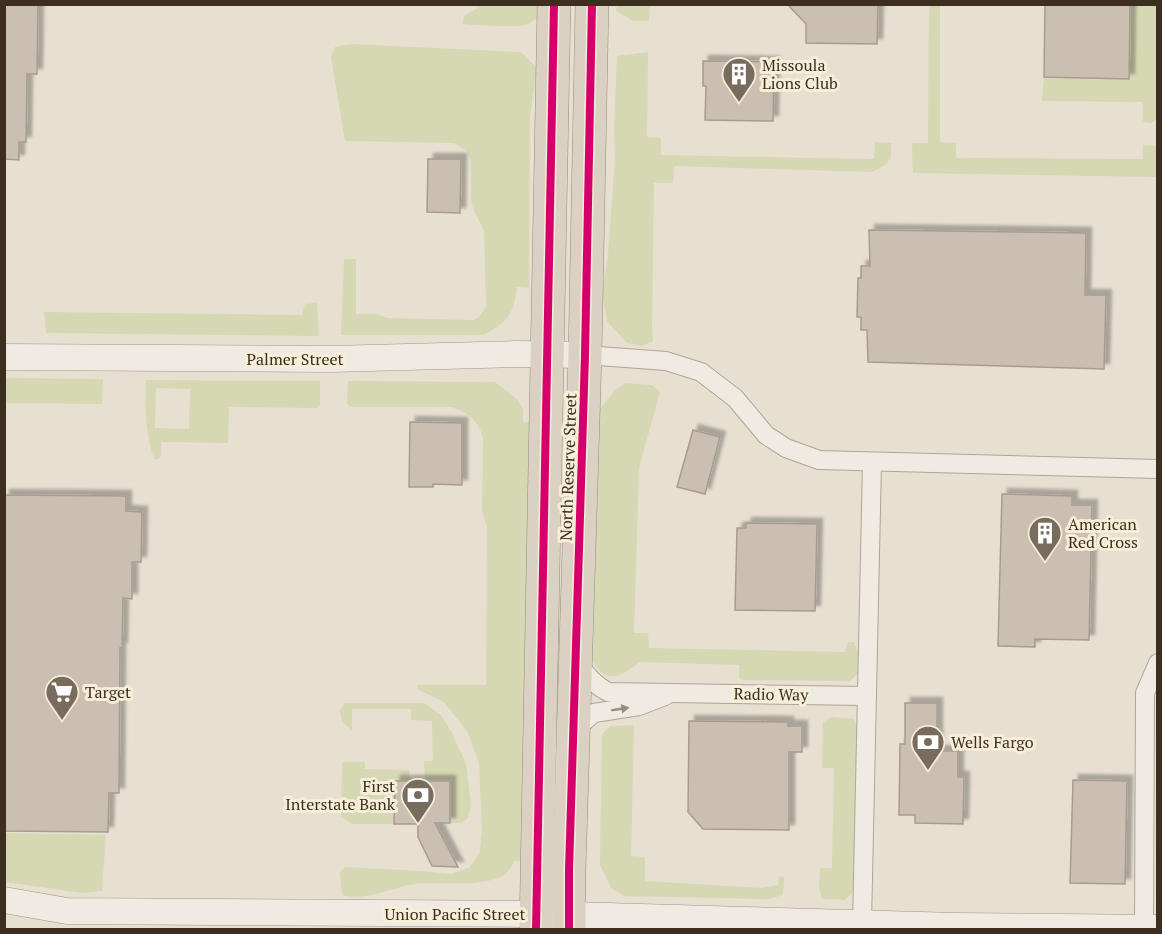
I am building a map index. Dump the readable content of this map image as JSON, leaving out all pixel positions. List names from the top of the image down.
{
  "streets": {
    "highway": ["North Reserve Street"],
    "street": ["Palmer Street", "Radio Way", "Union Pacific Street"]
  },
  "crossings": [
    ["Palmer Street", "North Reserve Street"],
    ["North Reserve Street", "Radio Way"],
    ["North Reserve Street", "Union Pacific Street"]
  ],
  "places": {
    "building": ["Missoula Lions Club", "American Red Cross"],
    "supermarket": ["Target"],
    "bank": ["Wells Fargo", "First Interstate Bank"]
  }
}
